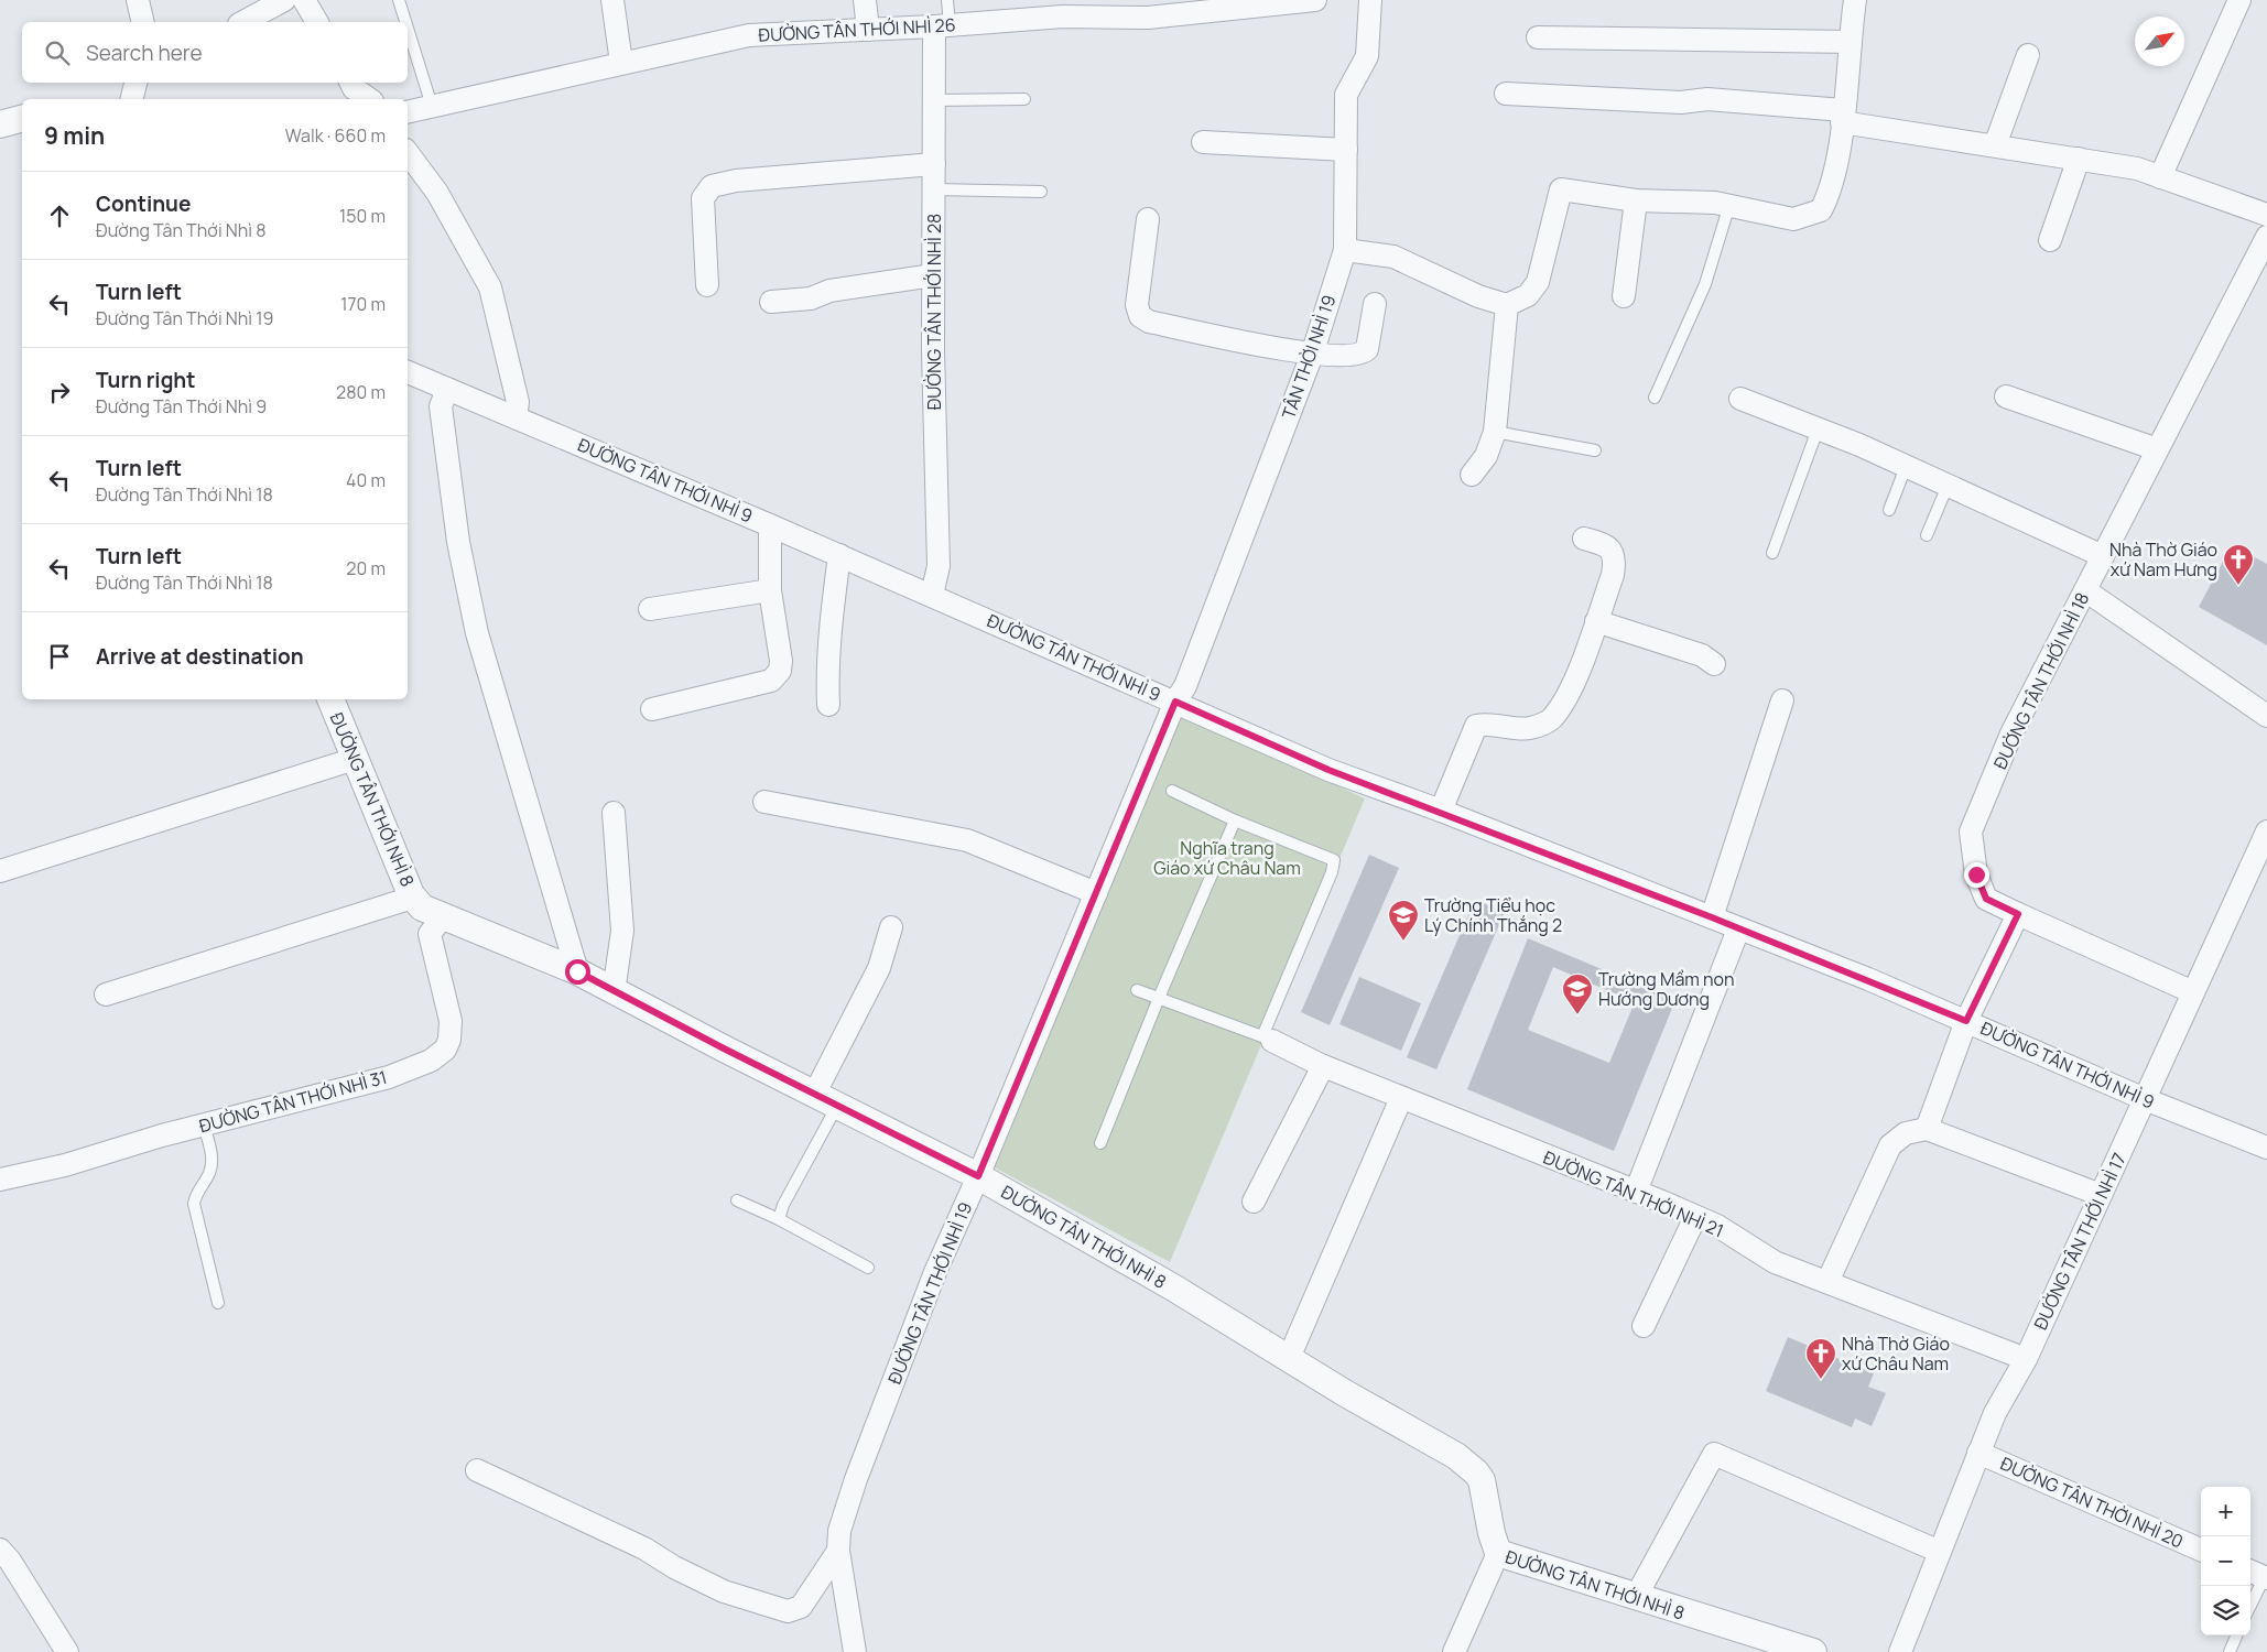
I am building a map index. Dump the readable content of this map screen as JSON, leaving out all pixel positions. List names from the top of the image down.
{
  "streets": {
    "street": [
      "ĐƯỜNG TÂN THỚI NHÌ 26",
      "ĐƯỜNG TÂN THỚI NHÌ 28",
      "TÂN THỜI NHÌ 19",
      "ĐƯỜNG TÂN THỚI NHÌ 9",
      "ĐƯỜNG TÂN THỚI NHÌ 18",
      "ĐƯỜNG TÂN THỚI NHÌ 8",
      "ĐƯỜNG TÂN THỚI NHÌ 31",
      "ĐƯỜNG TÂN THỚI NHÌ 21",
      "ĐƯỜNG TÂN THỚI NHÌ 17",
      "ĐƯỜNG TÂN THỚI NHÌ 19",
      "ĐƯỜNG TÂN THỜI NHÌ 20"
    ]
  },
  "crossings": [
    ["ĐƯỜNG TÂN THỚI NHÌ 26", "ĐƯỜNG TÂN THỚI NHÌ 28"],
    ["ĐƯỜNG TÂN THỚI NHÌ 28", "ĐƯỜNG TÂN THỚI NHÌ 9"],
    ["TÂN THỜI NHÌ 19", "ĐƯỜNG TÂN THỚI NHÌ 9"],
    ["TÂN THỜI NHÌ 19", "ĐƯỜNG TÂN THỚI NHÌ 19"],
    ["ĐƯỜNG TÂN THỚI NHÌ 9", "ĐƯỜNG TÂN THỚI NHÌ 17"],
    ["ĐƯỜNG TÂN THỚI NHÌ 9", "ĐƯỜNG TÂN THỚI NHÌ 19"],
    ["ĐƯỜNG TÂN THỚI NHÌ 18", "ĐƯỜNG TÂN THỚI NHÌ 17"],
    ["ĐƯỜNG TÂN THỚI NHÌ 8", "ĐƯỜNG TÂN THỚI NHÌ 31"],
    ["ĐƯỜNG TÂN THỚI NHÌ 8", "ĐƯỜNG TÂN THỚI NHÌ 19"],
    ["ĐƯỜNG TÂN THỚI NHÌ 21", "ĐƯỜNG TÂN THỚI NHÌ 17"],
    ["ĐƯỜNG TÂN THỚI NHÌ 17", "ĐƯỜNG TÂN THỜI NHÌ 20"]
  ],
  "parks": ["Nghĩa trang Giáo xứ Châu Nam"],
  "places": {
    "church": ["Nhà Thờ Giáo xứ Nam Hưng", "Nhà Thờ Giáo xứ Châu Nam"],
    "school or university": ["Trường Tiểu học Lý Chính Thắng 2", "Trường Mầm non Hướng Dương"]
  },
  "north": "top right",
  "page": {
    "search": "Search here",
    "heading": ["9 min", "Walk · 660 m"],
    "list": [
      ["Continue", "Đường Tân Thới Nhì 8", "150 m"],
      ["Turn left", "Đường Tân Thới Nhì 19", "170 m"],
      ["Turn right", "Đường Tân Thới Nhì 9", "280 m"],
      ["Turn left", "Đường Tân Thới Nhì 18", "40 m"],
      ["Turn left", "Đường Tân Thới Nhì 18", "20 m"],
      "Arrive at destination"
    ],
    "map_buttons": ["+", "−"]
  }
}
